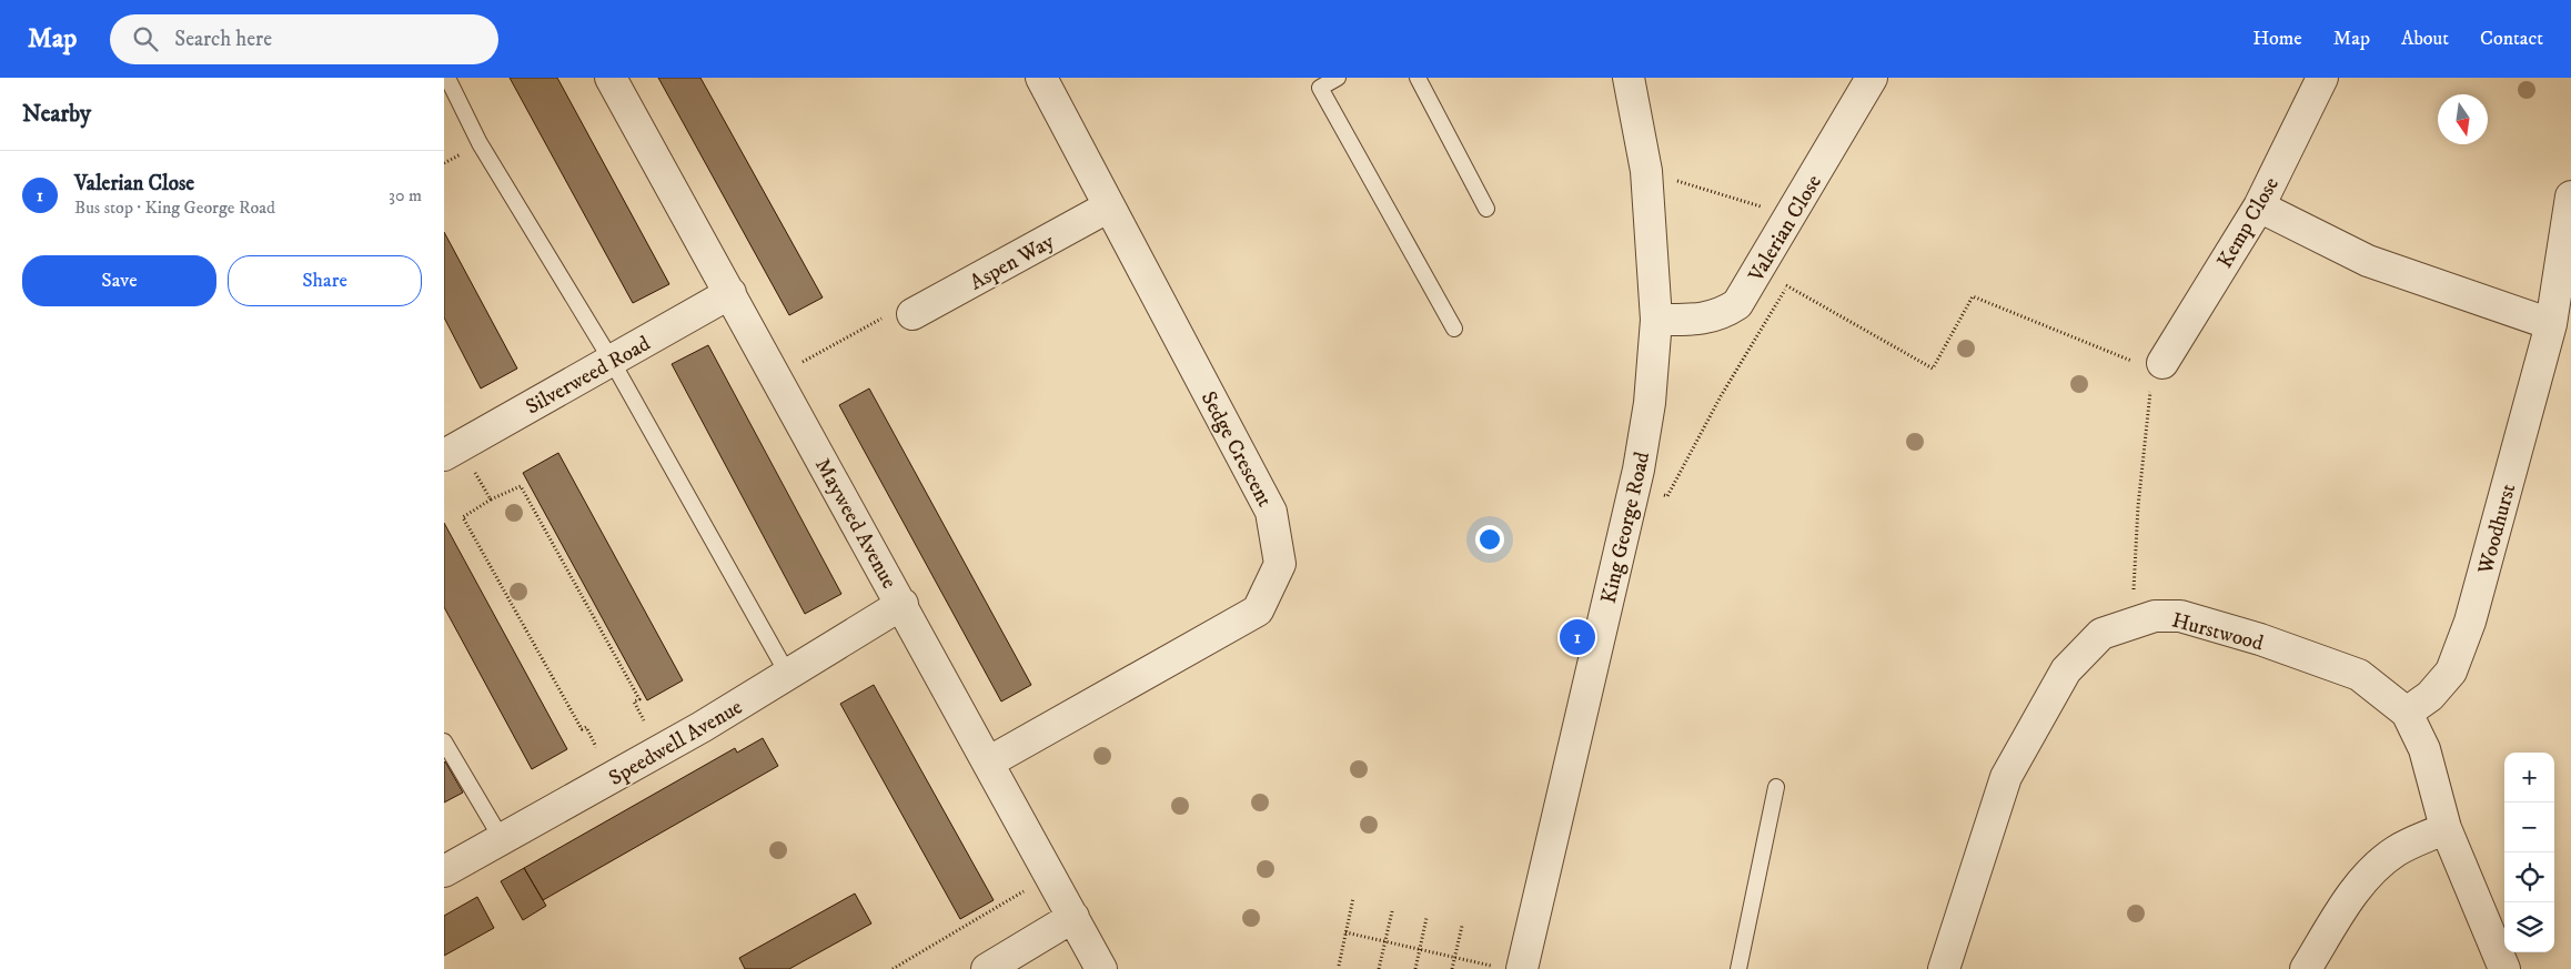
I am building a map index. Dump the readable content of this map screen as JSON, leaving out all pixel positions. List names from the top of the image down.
{
  "streets": {
    "street": [
      "Kemp Close",
      "Valerian Close",
      "Aspen Way",
      "Silverweed Road",
      "Sedge Crescent",
      "Mayweed Avenue",
      "King George Road",
      "Woodhurst",
      "Hurstwood",
      "Speedwell Avenue"
    ]
  },
  "crossings": [
    ["Valerian Close", "King George Road"],
    ["Aspen Way", "Sedge Crescent"],
    ["Silverweed Road", "Mayweed Avenue"],
    ["Sedge Crescent", "Mayweed Avenue"],
    ["Mayweed Avenue", "Speedwell Avenue"],
    ["Woodhurst", "Hurstwood"]
  ],
  "north": "bottom",
  "page": {
    "header": "Map",
    "search": "Search here",
    "nav": [
      "Home",
      "Map",
      "About",
      "Contact"
    ],
    "heading": "Nearby",
    "list": [
      {
        "mark": "1",
        "name": "Valerian Close",
        "note": "Bus stop · King George Road",
        "value": "30 m"
      }
    ],
    "buttons": ["Save", "Share"],
    "pins": "1",
    "map_buttons": ["+", "−"]
  }
}
